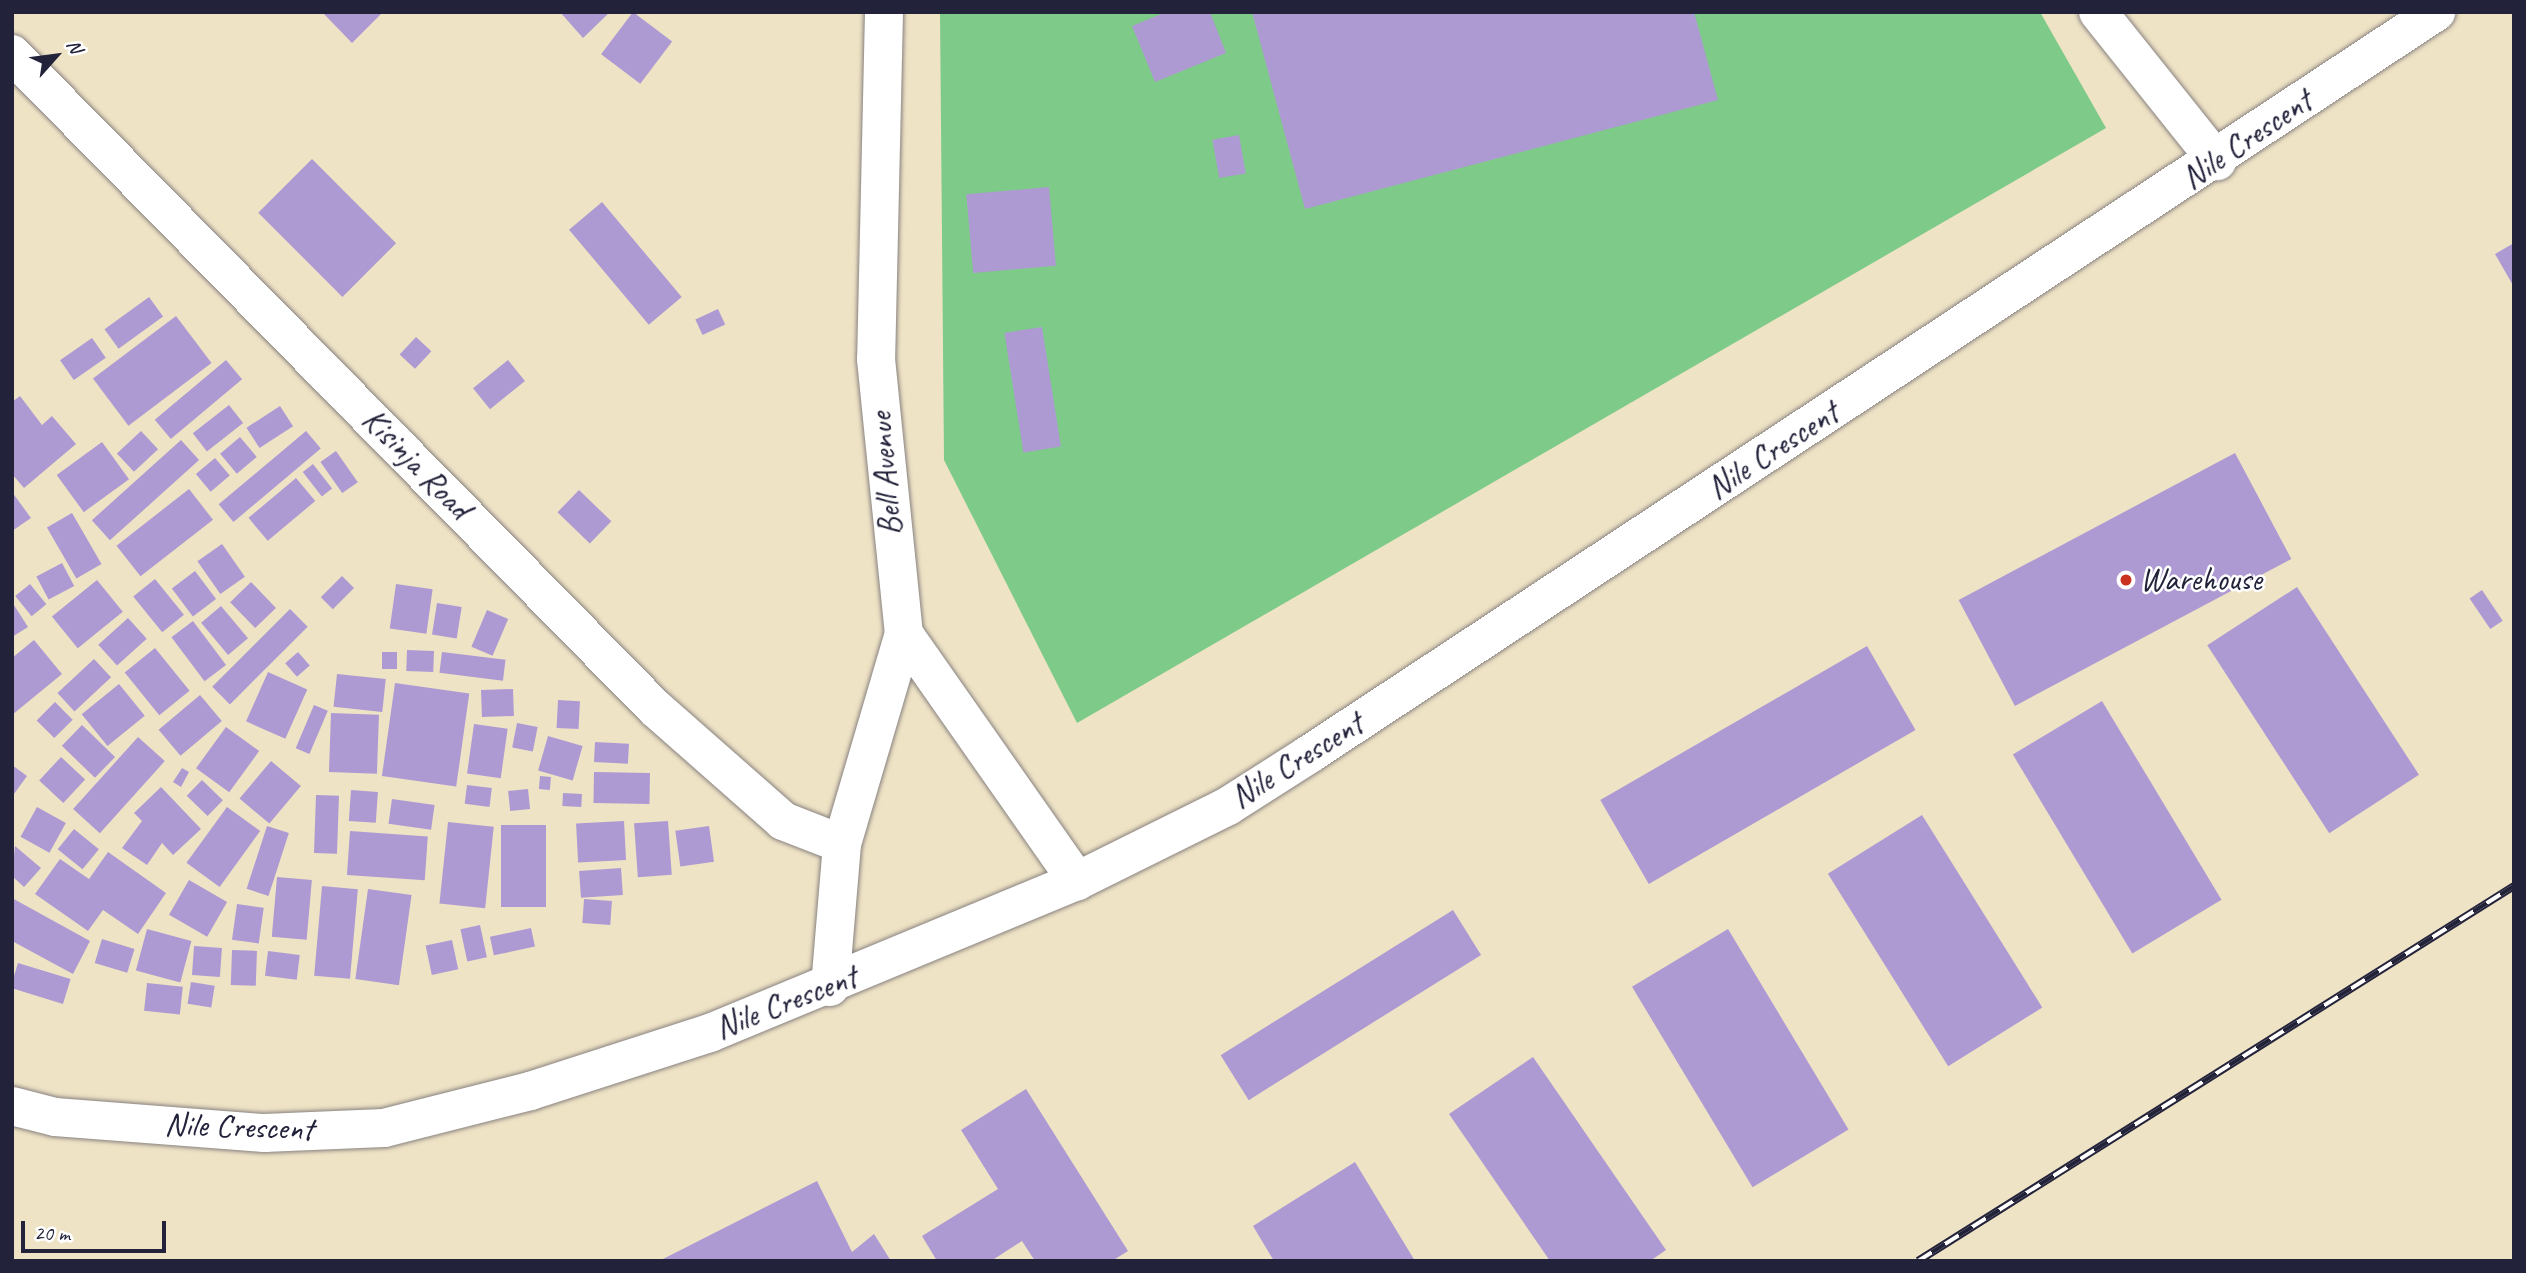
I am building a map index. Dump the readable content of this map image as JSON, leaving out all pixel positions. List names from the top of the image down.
{
  "streets": {
    "street": ["Nile Crescent", "Kisinja Road", "Bell Avenue"]
  },
  "crossings": [
    ["Nile Crescent", "Bell Avenue"]
  ],
  "places": ["Warehouse"],
  "scale_bar": "20 m",
  "north": "top right"
}
